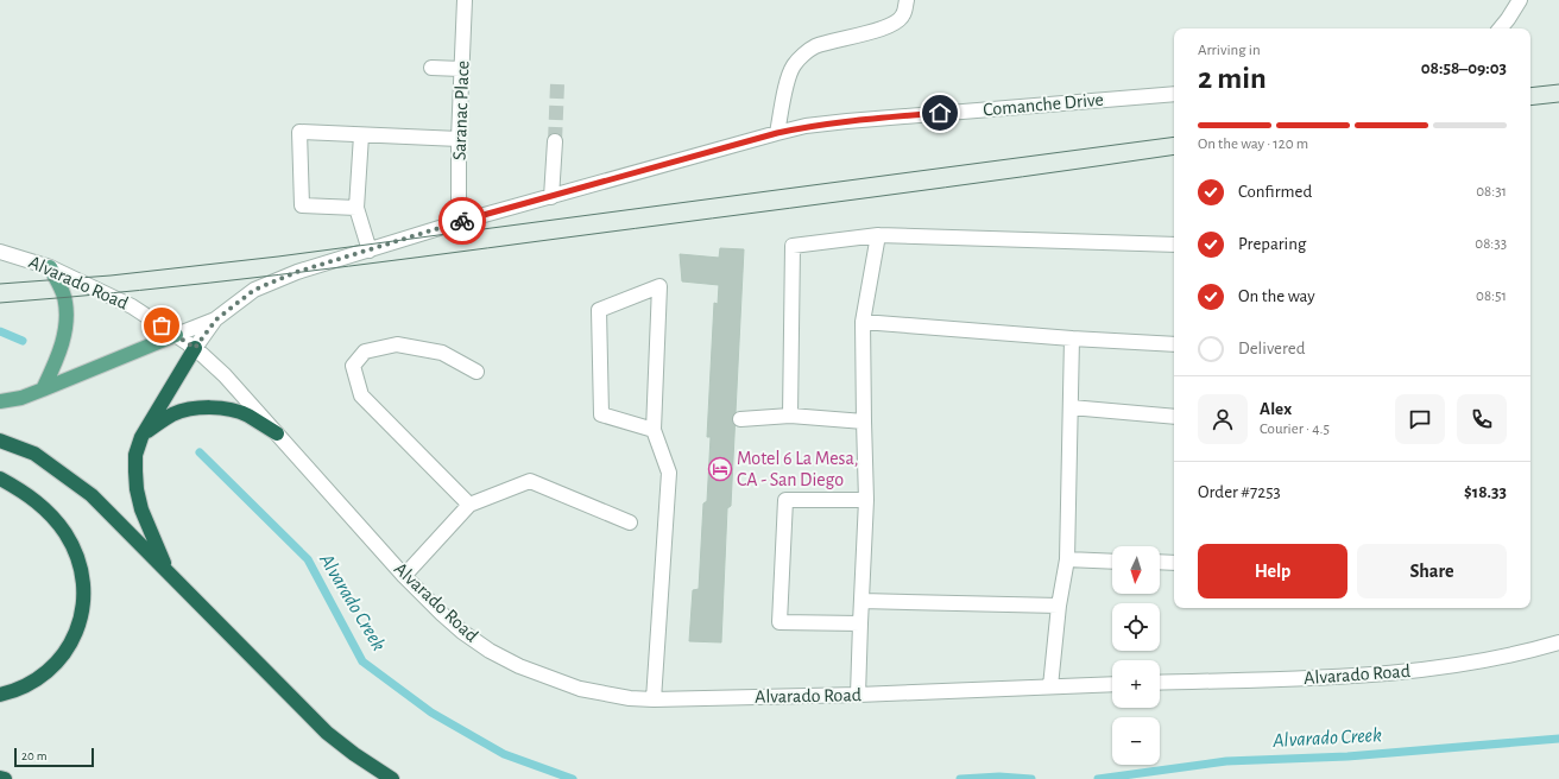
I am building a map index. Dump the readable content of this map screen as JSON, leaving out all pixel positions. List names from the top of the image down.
{
  "streets": {
    "street": ["Comanche Drive", "Saranac Place", "Alvarado Road"]
  },
  "crossings": [
    ["Comanche Drive", "Saranac Place"],
    ["Comanche Drive", "Alvarado Road"]
  ],
  "water": ["Alvarado Creek"],
  "places": {
    "hotel": ["Motel 6 La Mesa, CA - San Diego"]
  },
  "scale_bar": "20 m",
  "north": "bottom",
  "page": {
    "heading": ["2 min", "Arriving in", "08:58–09:03"],
    "panel": [
      "Alex",
      "Courier · 4.5",
      "Order #7253",
      "$18.33"
    ],
    "bar": "On the way · 120 m",
    "list": [
      ["Confirmed", "08:31"],
      ["Preparing", "08:33"],
      ["On the way", "08:51"],
      "Delivered"
    ],
    "buttons": ["Help", "Share"],
    "map_buttons": ["+", "−"],
    "scale": "20 m"
  }
}
